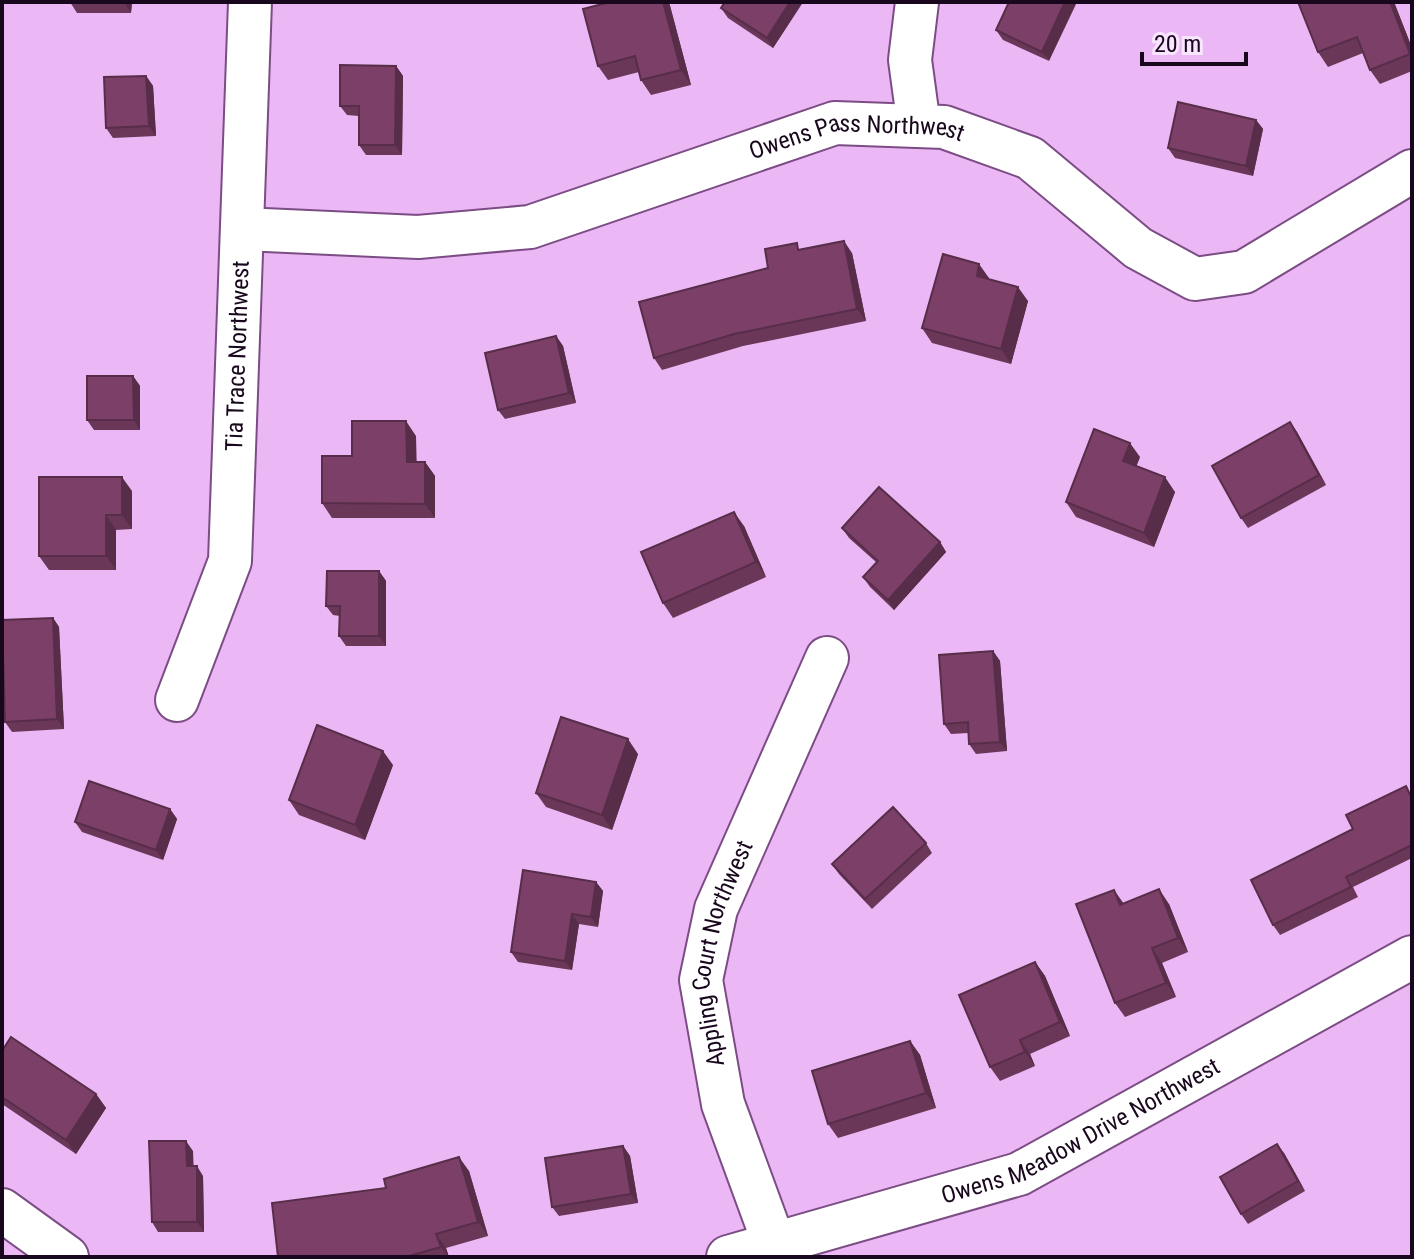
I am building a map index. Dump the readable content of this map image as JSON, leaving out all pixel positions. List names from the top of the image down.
{
  "streets": {
    "street": [
      "Owens Pass Northwest",
      "Tia Trace Northwest",
      "Appling Court Northwest",
      "Owens Meadow Drive Northwest"
    ]
  },
  "crossings": [
    ["Owens Pass Northwest", "Tia Trace Northwest"],
    ["Appling Court Northwest", "Owens Meadow Drive Northwest"]
  ],
  "scale_bar": "20 m"
}
